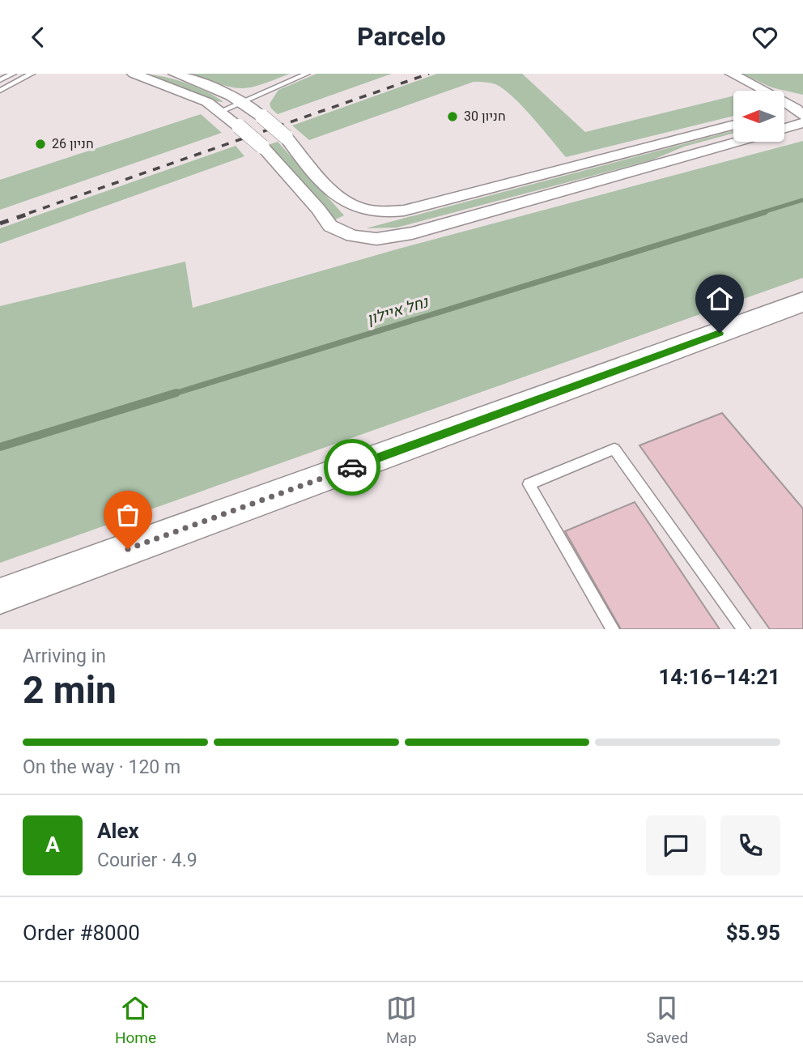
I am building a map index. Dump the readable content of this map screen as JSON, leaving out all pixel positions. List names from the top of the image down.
{
  "water": ["נחל איילון"],
  "places": ["חניון 30", "חניון 26"],
  "north": "left",
  "page": {
    "header": "Parcelo",
    "heading": ["2 min", "Arriving in", "14:16–14:21"],
    "panel": [
      "Alex",
      "Courier · 4.9",
      "Order #8000",
      "$5.95"
    ],
    "bar": "On the way · 120 m",
    "round": "A",
    "tabs": ["Home", "Map", "Saved"]
  }
}
